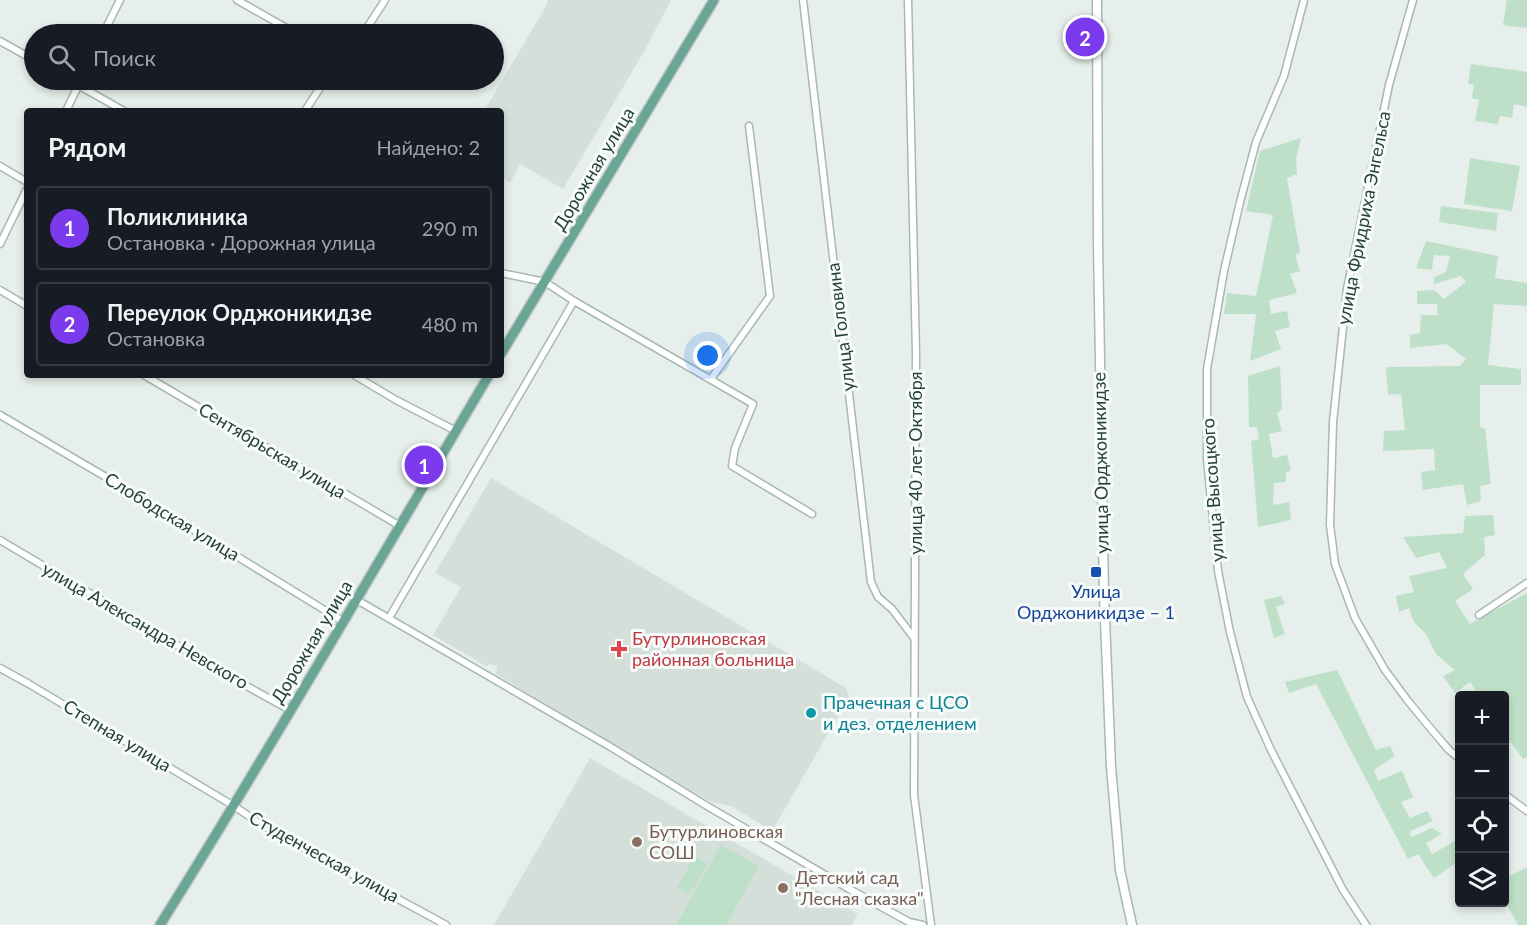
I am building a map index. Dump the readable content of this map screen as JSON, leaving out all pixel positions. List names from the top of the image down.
{
  "streets": {
    "main road": ["Дорожная улица", "улица Орджоникидзе"],
    "street": [
      "улица Фридриха Энгельса",
      "улица Головина",
      "Сентябрьская улица",
      "улица 40 лет Октября",
      "улица Высоцкого",
      "Слободская улица",
      "улица Александра Невского",
      "Степная улица",
      "Студенческая улица"
    ]
  },
  "crossings": [
    ["Дорожная улица", "Сентябрьская улица"],
    ["Дорожная улица", "Слободская улица"],
    ["Дорожная улица", "улица Александра Невского"],
    ["Дорожная улица", "Степная улица"],
    ["Дорожная улица", "Студенческая улица"],
    ["улица Головина", "улица 40 лет Октября"],
    ["Степная улица", "Студенческая улица"]
  ],
  "places": {
    "transit": ["Улица Орджоникидзе – 1"],
    "health": ["Бутурлиновская районная больница"],
    "other": ["Прачечная с ЦСО и дез. отделением", "Бутурлиновская СОШ", "Детский сад \"Лесная сказка\""]
  },
  "page": {
    "pins": ["2", "1"],
    "search": "Поиск",
    "heading": ["Рядом", "Найдено: 2"],
    "list": [
      {
        "mark": "1",
        "name": "Поликлиника",
        "note": "Остановка · Дорожная улица",
        "value": "290 m"
      },
      {
        "mark": "2",
        "name": "Переулок Орджоникидзе",
        "note": "Остановка",
        "value": "480 m"
      }
    ],
    "map_buttons": ["+", "−"]
  }
}
